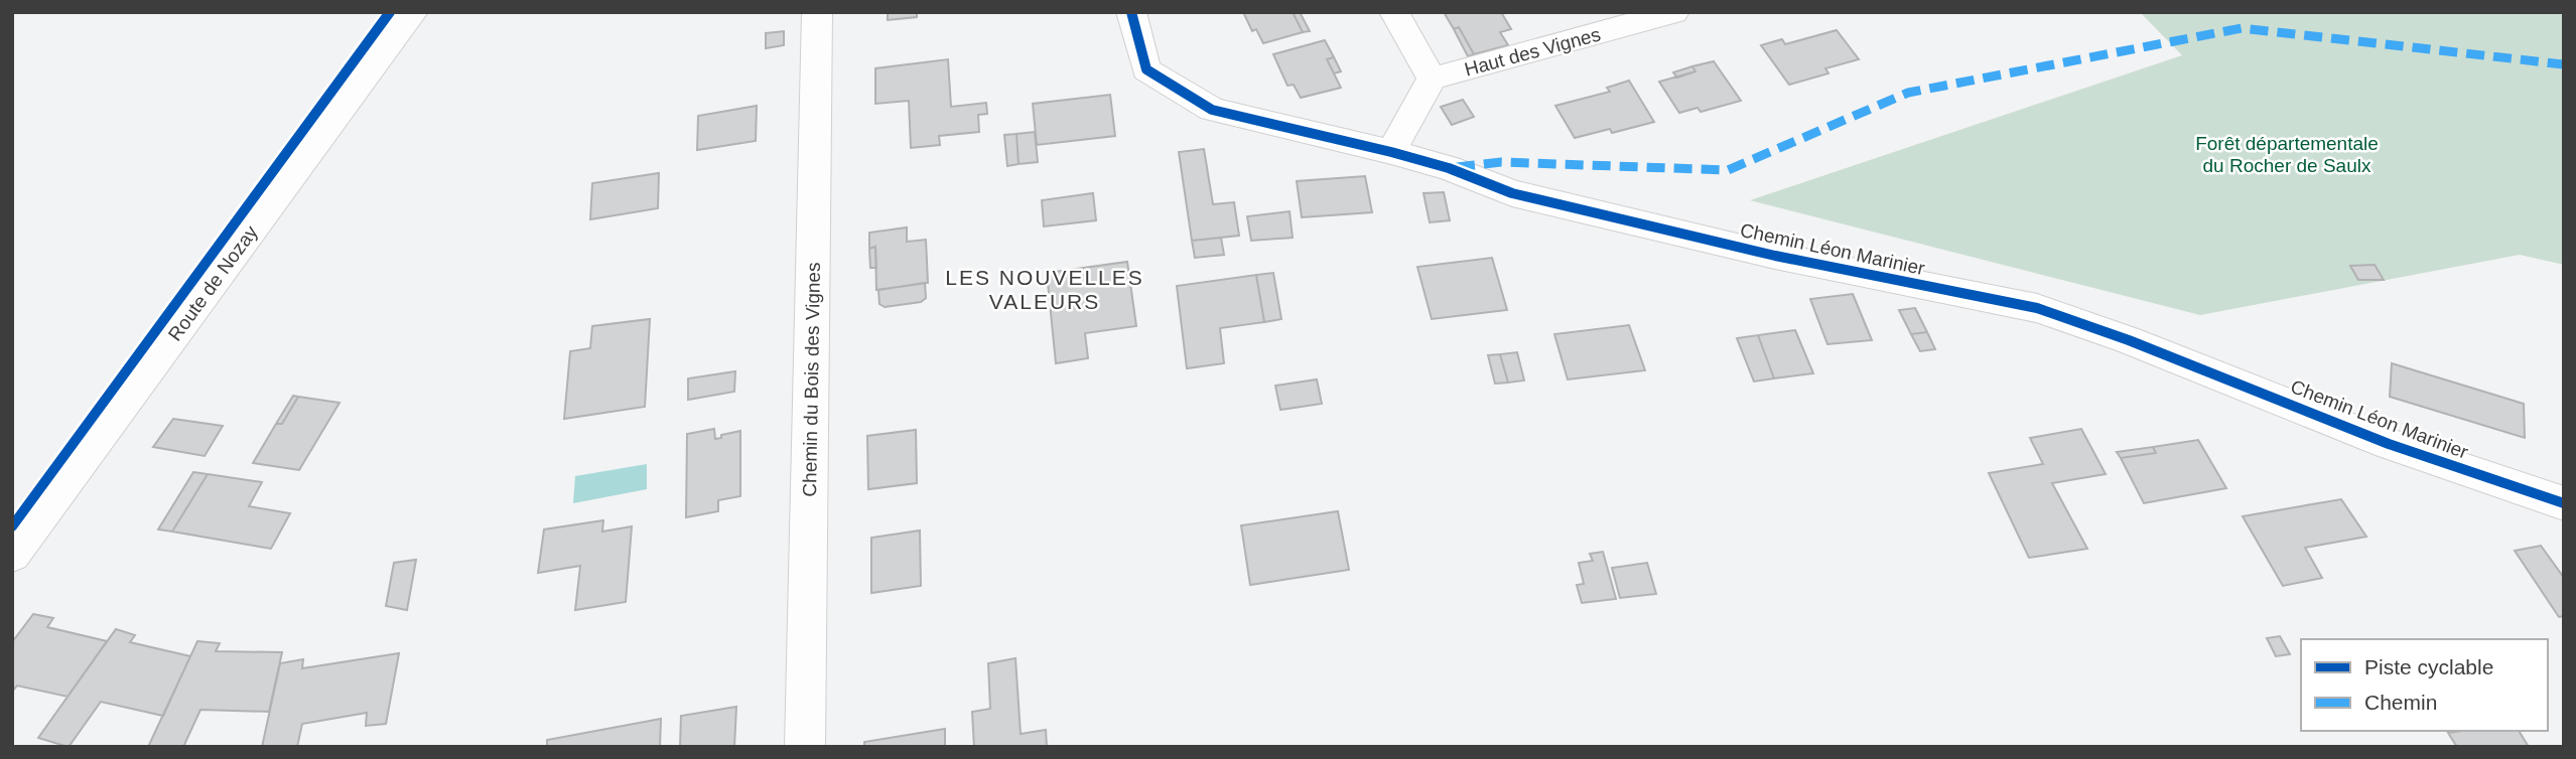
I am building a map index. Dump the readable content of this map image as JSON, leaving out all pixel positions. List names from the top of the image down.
{
  "streets": {
    "street": [
      "Haut des Vignes",
      "Chemin Léon Marinier",
      "Route de Nozay",
      "Chemin du Bois des Vignes"
    ]
  },
  "districts": ["LES NOUVELLES VALEURS"],
  "parks": ["Forêt départementale du Rocher de Saulx"],
  "legend": ["Piste cyclable", "Chemin"]
}
